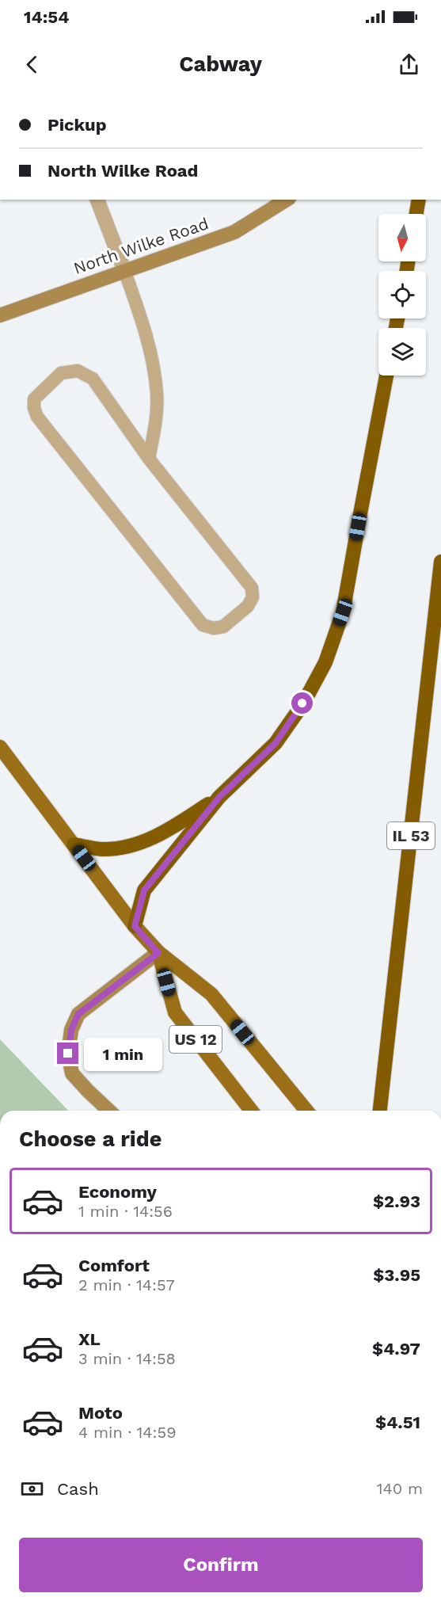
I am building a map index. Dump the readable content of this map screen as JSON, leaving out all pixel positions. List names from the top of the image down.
{
  "streets": {
    "highway": ["IL 53"],
    "main road": ["US 12"],
    "street": ["North Wilke Road"]
  },
  "north": "bottom",
  "page": {
    "status": "14:54",
    "header": "Cabway",
    "banner": ["Pickup", "North Wilke Road"],
    "bubble": "1 min",
    "heading": "Choose a ride",
    "list": [
      {
        "name": "Economy",
        "note": "1 min · 14:56",
        "value": "$2.93"
      },
      {
        "name": "Comfort",
        "note": "2 min · 14:57",
        "value": "$3.95"
      },
      {
        "name": "XL",
        "note": "3 min · 14:58",
        "value": "$4.97"
      },
      {
        "name": "Moto",
        "note": "4 min · 14:59",
        "value": "$4.51"
      }
    ],
    "pay": ["Cash", "140 m"],
    "buttons": "Confirm"
  }
}
